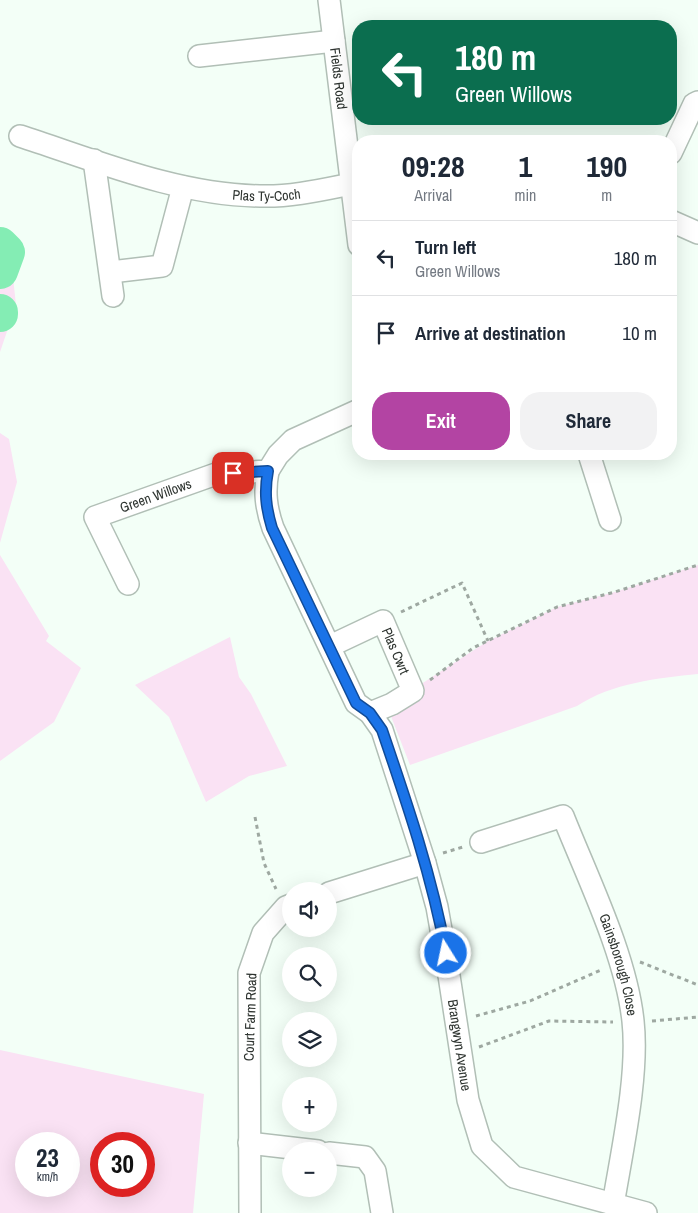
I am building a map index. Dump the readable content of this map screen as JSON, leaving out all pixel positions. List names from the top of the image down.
{
  "streets": {
    "street": [
      "Fields Road",
      "Plas Ty-Coch",
      "Green Willows",
      "Plas Cwrt",
      "Gainsborough Close",
      "Court Farm Road",
      "Brangwyn Avenue"
    ]
  },
  "crossings": [
    ["Fields Road", "Plas Ty-Coch"],
    ["Green Willows", "Brangwyn Avenue"],
    ["Plas Cwrt", "Brangwyn Avenue"],
    ["Gainsborough Close", "Brangwyn Avenue"]
  ],
  "page": {
    "turn": ["180 m", "Green Willows"],
    "eta": [
      "09:28",
      "Arrival",
      "1",
      "min",
      "190",
      "m"
    ],
    "list": [
      {
        "name": "Turn left",
        "note": "Green Willows",
        "value": "180 m"
      },
      {
        "name": "Arrive at destination",
        "value": "10 m"
      }
    ],
    "buttons": ["Exit", "Share"],
    "map_buttons": ["+", "−"],
    "speed": "23 km/h",
    "limit": "30"
  }
}
